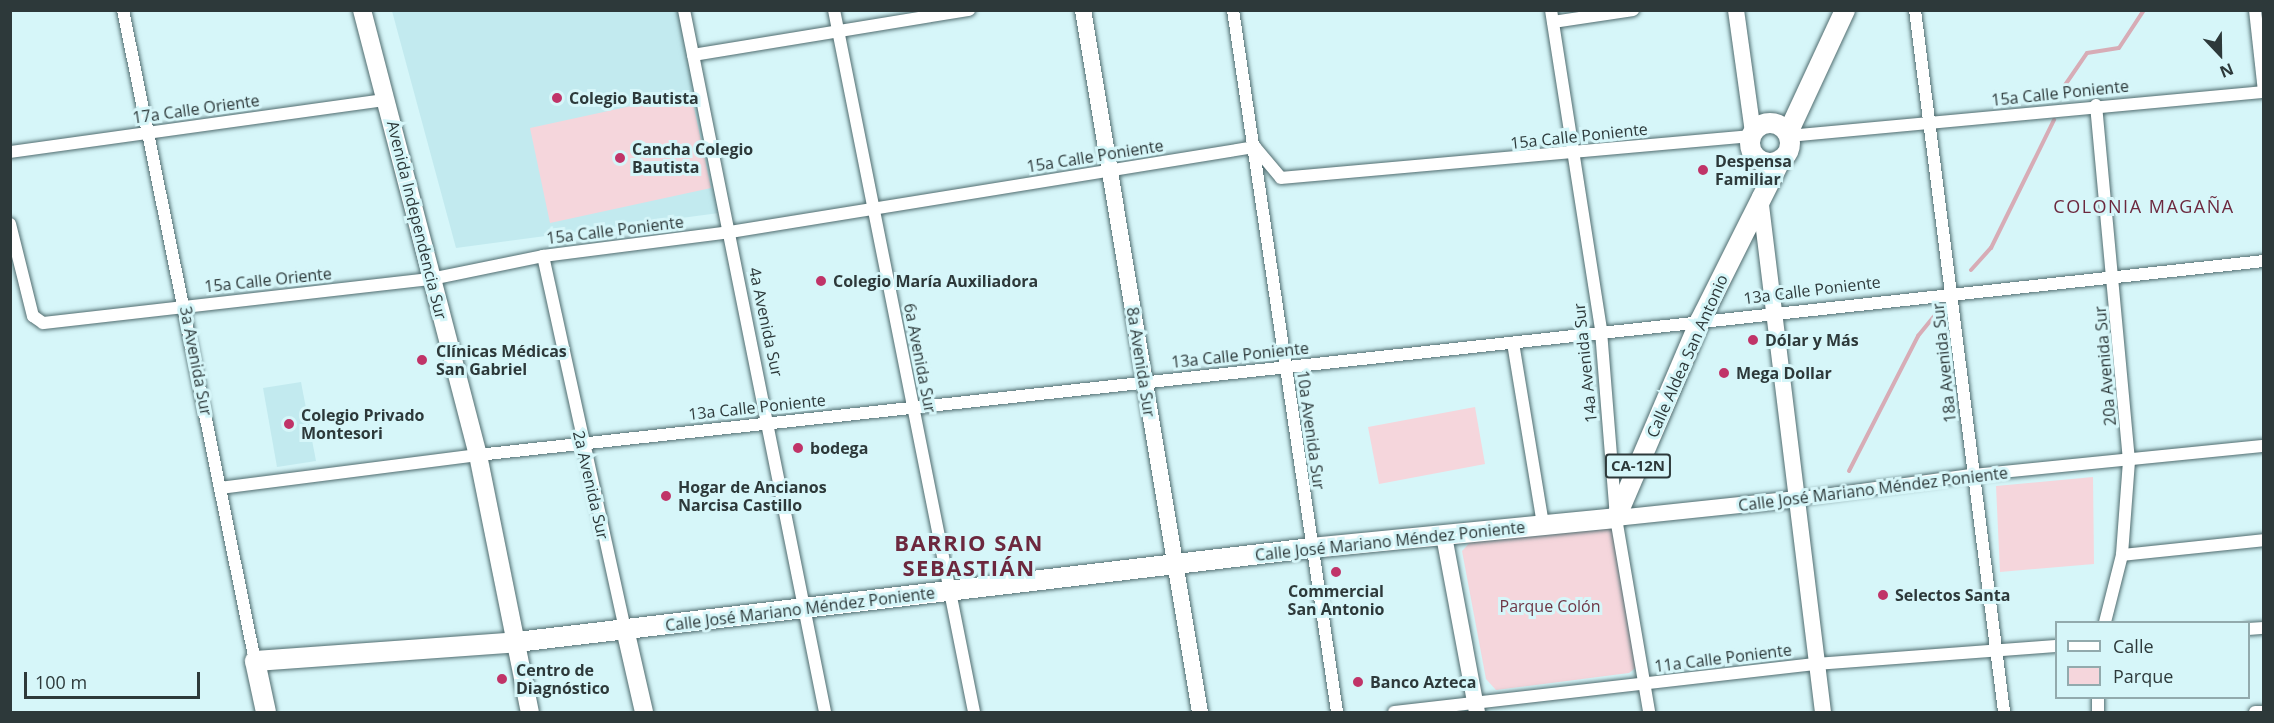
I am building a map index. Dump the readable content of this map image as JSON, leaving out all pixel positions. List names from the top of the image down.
{
  "streets": {
    "main road": [
      "Avenida Independencia Sur",
      "Calle Aldea San Antonio",
      "3a Avenida Sur",
      "CA-12N",
      "2a Avenida Sur",
      "Calle José Mariano Méndez Poniente"
    ],
    "street": [
      "15a Calle Poniente",
      "17a Calle Oriente",
      "15a Calle Oriente",
      "13a Calle Poniente",
      "4a Avenida Sur",
      "6a Avenida Sur",
      "8a Avenida Sur",
      "14a Avenida Sur",
      "18a Avenida Sur",
      "20a Avenida Sur",
      "10a Avenida Sur",
      "11a Calle Poniente"
    ]
  },
  "crossings": [
    ["15a Calle Poniente", "Avenida Independencia Sur"],
    ["15a Calle Poniente", "15a Calle Oriente"],
    ["15a Calle Poniente", "4a Avenida Sur"],
    ["15a Calle Poniente", "Calle Aldea San Antonio"],
    ["15a Calle Poniente", "6a Avenida Sur"],
    ["15a Calle Poniente", "8a Avenida Sur"],
    ["15a Calle Poniente", "14a Avenida Sur"],
    ["15a Calle Poniente", "18a Avenida Sur"],
    ["15a Calle Poniente", "20a Avenida Sur"],
    ["15a Calle Poniente", "10a Avenida Sur"],
    ["15a Calle Poniente", "2a Avenida Sur"],
    ["17a Calle Oriente", "Avenida Independencia Sur"],
    ["17a Calle Oriente", "3a Avenida Sur"],
    ["Avenida Independencia Sur", "15a Calle Oriente"],
    ["Avenida Independencia Sur", "13a Calle Poniente"],
    ["Avenida Independencia Sur", "Calle José Mariano Méndez Poniente"],
    ["15a Calle Oriente", "3a Avenida Sur"],
    ["13a Calle Poniente", "4a Avenida Sur"],
    ["13a Calle Poniente", "Calle Aldea San Antonio"],
    ["13a Calle Poniente", "6a Avenida Sur"],
    ["13a Calle Poniente", "3a Avenida Sur"],
    ["13a Calle Poniente", "8a Avenida Sur"],
    ["13a Calle Poniente", "14a Avenida Sur"],
    ["13a Calle Poniente", "18a Avenida Sur"],
    ["13a Calle Poniente", "20a Avenida Sur"],
    ["13a Calle Poniente", "10a Avenida Sur"],
    ["13a Calle Poniente", "2a Avenida Sur"],
    ["4a Avenida Sur", "Calle José Mariano Méndez Poniente"],
    ["Calle Aldea San Antonio", "14a Avenida Sur"],
    ["Calle Aldea San Antonio", "Calle José Mariano Méndez Poniente"],
    ["6a Avenida Sur", "Calle José Mariano Méndez Poniente"],
    ["3a Avenida Sur", "Calle José Mariano Méndez Poniente"],
    ["8a Avenida Sur", "Calle José Mariano Méndez Poniente"],
    ["14a Avenida Sur", "Calle José Mariano Méndez Poniente"],
    ["14a Avenida Sur", "11a Calle Poniente"],
    ["18a Avenida Sur", "Calle José Mariano Méndez Poniente"],
    ["18a Avenida Sur", "11a Calle Poniente"],
    ["20a Avenida Sur", "Calle José Mariano Méndez Poniente"],
    ["10a Avenida Sur", "Calle José Mariano Méndez Poniente"],
    ["2a Avenida Sur", "Calle José Mariano Méndez Poniente"]
  ],
  "districts": ["COLONIA MAGAÑA", "BARRIO SAN SEBASTIÁN"],
  "parks": ["Parque Colón"],
  "places": [
    "Colegio Bautista",
    "Cancha Colegio Bautista",
    "Despensa Familiar",
    "Colegio María Auxiliadora",
    "Dólar y Más",
    "Clínicas Médicas San Gabriel",
    "Mega Dollar",
    "Colegio Privado Montesori",
    "bodega",
    "Hogar de Ancianos Narcisa Castillo",
    "Commercial San Antonio",
    "Selectos Santa",
    "Centro de Diagnóstico",
    "Banco Azteca"
  ],
  "legend": ["Calle", "Parque"],
  "scale_bar": "100 m",
  "north": "bottom"
}
